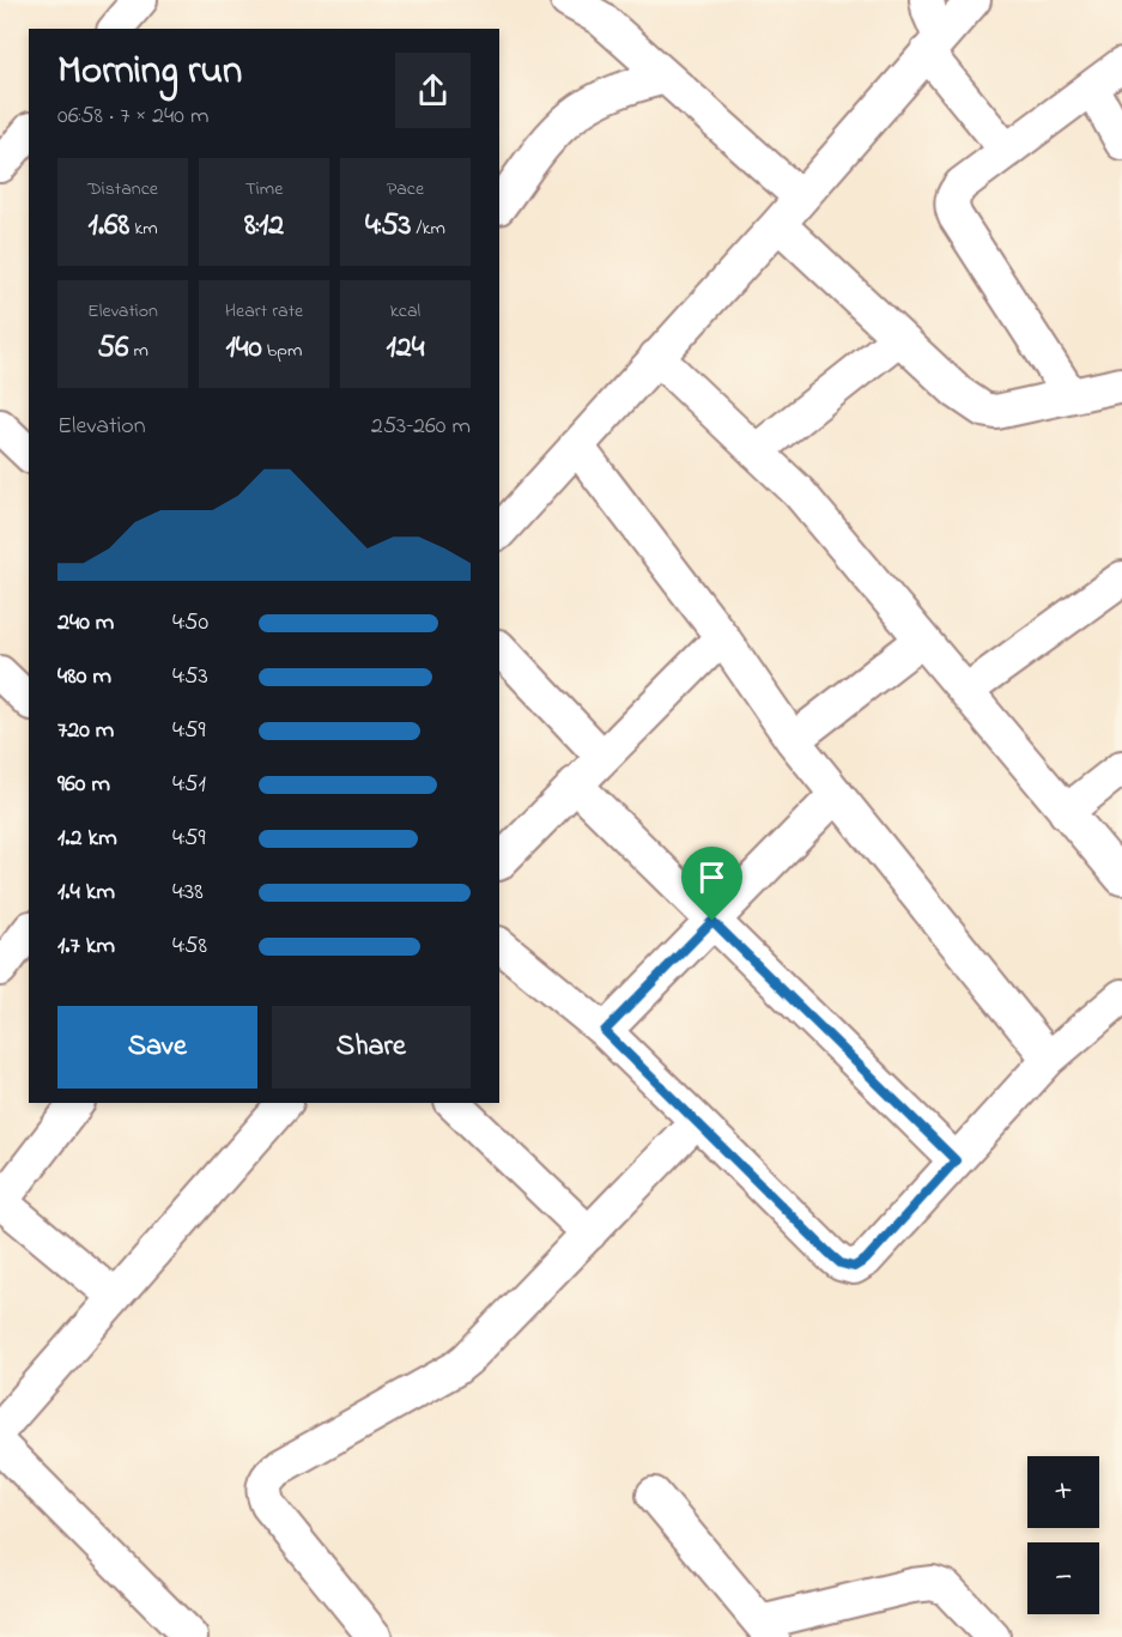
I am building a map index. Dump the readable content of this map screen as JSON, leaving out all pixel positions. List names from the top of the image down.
{
  "page": {
    "heading": ["Morning run", "06:58 · 7 × 240 m"],
    "stats": [
      ["Distance", "1.68 km"],
      ["Time", "8:12"],
      ["Pace", "4:53 /km"],
      ["Elevation", "56 m"],
      ["Heart rate", "140 bpm"],
      ["kcal", "124"]
    ],
    "chart": ["Elevation", "253–260 m"],
    "list": [
      {
        "name": "240 m",
        "note": "4:50"
      },
      {
        "name": "480 m",
        "note": "4:53"
      },
      {
        "name": "720 m",
        "note": "4:59"
      },
      {
        "name": "960 m",
        "note": "4:51"
      },
      {
        "name": "1.2 km",
        "note": "4:59"
      },
      {
        "name": "1.4 km",
        "note": "4:38"
      },
      {
        "name": "1.7 km",
        "note": "4:58"
      }
    ],
    "buttons": ["Save", "Share"],
    "map_buttons": ["+", "−"]
  }
}
